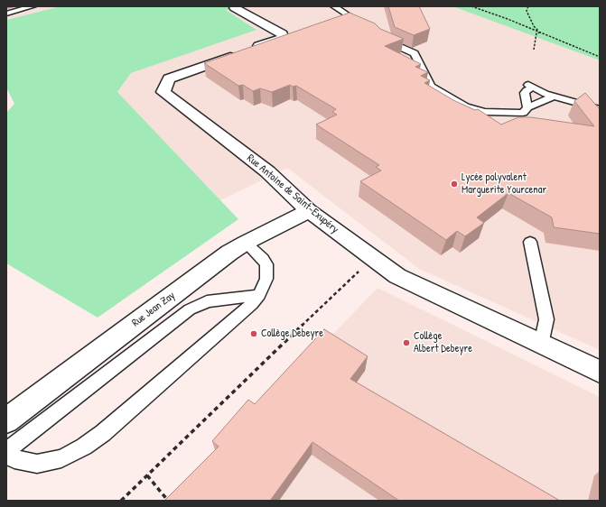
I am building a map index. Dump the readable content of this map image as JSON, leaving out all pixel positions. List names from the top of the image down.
{
  "streets": {
    "street": ["Rue Antoine de Saint-Exupéry", "Rue Jean Zay"]
  },
  "crossings": [
    ["Rue Antoine de Saint-Exupéry", "Rue Jean Zay"]
  ],
  "places": ["Lycée polyvalent Marguerite Yourcenar", "Collège Debeyre", "Collège Albert Debeyre"]
}
